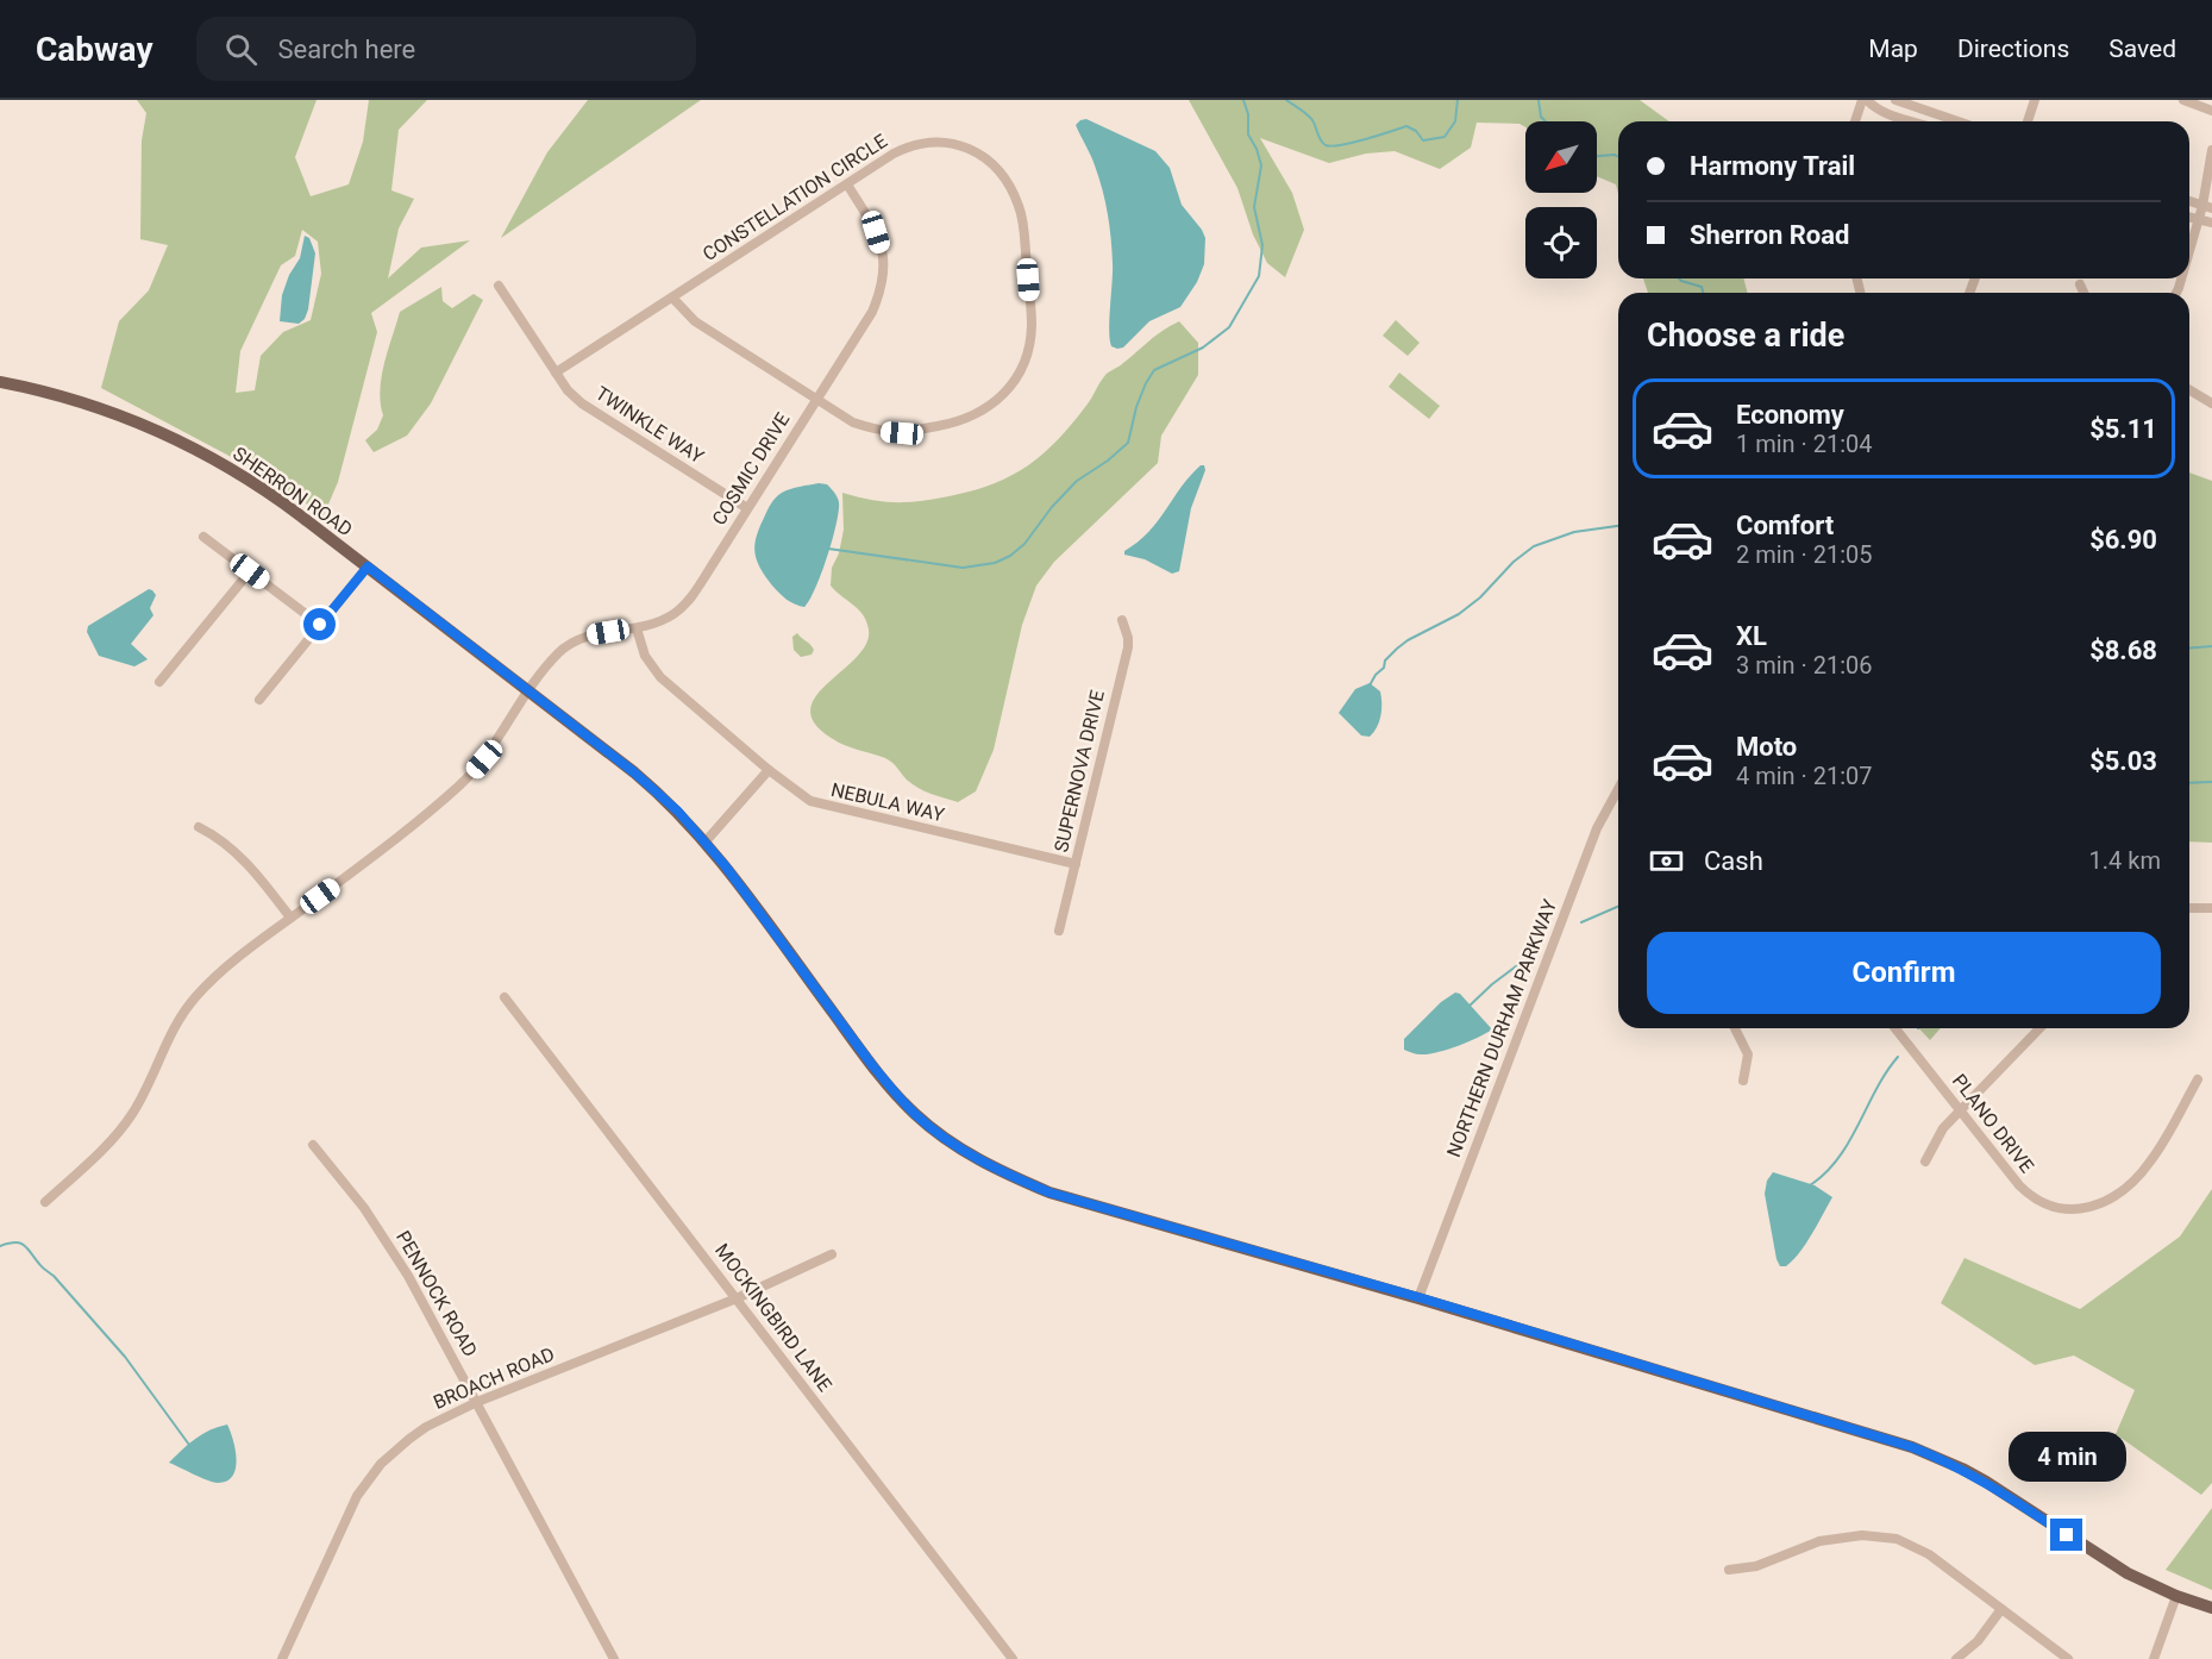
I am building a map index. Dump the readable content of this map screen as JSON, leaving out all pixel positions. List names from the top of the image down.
{
  "streets": {
    "main road": ["SHERRON ROAD"],
    "street": [
      "CONSTELLATION CIRCLE",
      "TWINKLE WAY",
      "COSMIC DRIVE",
      "SUPERNOVA DRIVE",
      "NEBULA WAY",
      "NORTHERN DURHAM PARKWAY",
      "PLANO DRIVE",
      "PENNOCK ROAD",
      "MOCKINGBIRD LANE",
      "BROACH ROAD"
    ]
  },
  "crossings": [
    ["CONSTELLATION CIRCLE", "TWINKLE WAY"],
    ["CONSTELLATION CIRCLE", "COSMIC DRIVE"],
    ["TWINKLE WAY", "COSMIC DRIVE"],
    ["COSMIC DRIVE", "SHERRON ROAD"],
    ["COSMIC DRIVE", "NEBULA WAY"],
    ["SHERRON ROAD", "NORTHERN DURHAM PARKWAY"],
    ["SUPERNOVA DRIVE", "NEBULA WAY"],
    ["PENNOCK ROAD", "BROACH ROAD"],
    ["MOCKINGBIRD LANE", "BROACH ROAD"]
  ],
  "north": "bottom left",
  "page": {
    "header": "Cabway",
    "search": "Search here",
    "nav": ["Map", "Directions", "Saved"],
    "banner": ["Harmony Trail", "Sherron Road"],
    "heading": "Choose a ride",
    "list": [
      {
        "name": "Economy",
        "note": "1 min · 21:04",
        "value": "$5.11"
      },
      {
        "name": "Comfort",
        "note": "2 min · 21:05",
        "value": "$6.90"
      },
      {
        "name": "XL",
        "note": "3 min · 21:06",
        "value": "$8.68"
      },
      {
        "name": "Moto",
        "note": "4 min · 21:07",
        "value": "$5.03"
      }
    ],
    "pay": ["Cash", "1.4 km"],
    "buttons": "Confirm",
    "bubble": "4 min"
  }
}
